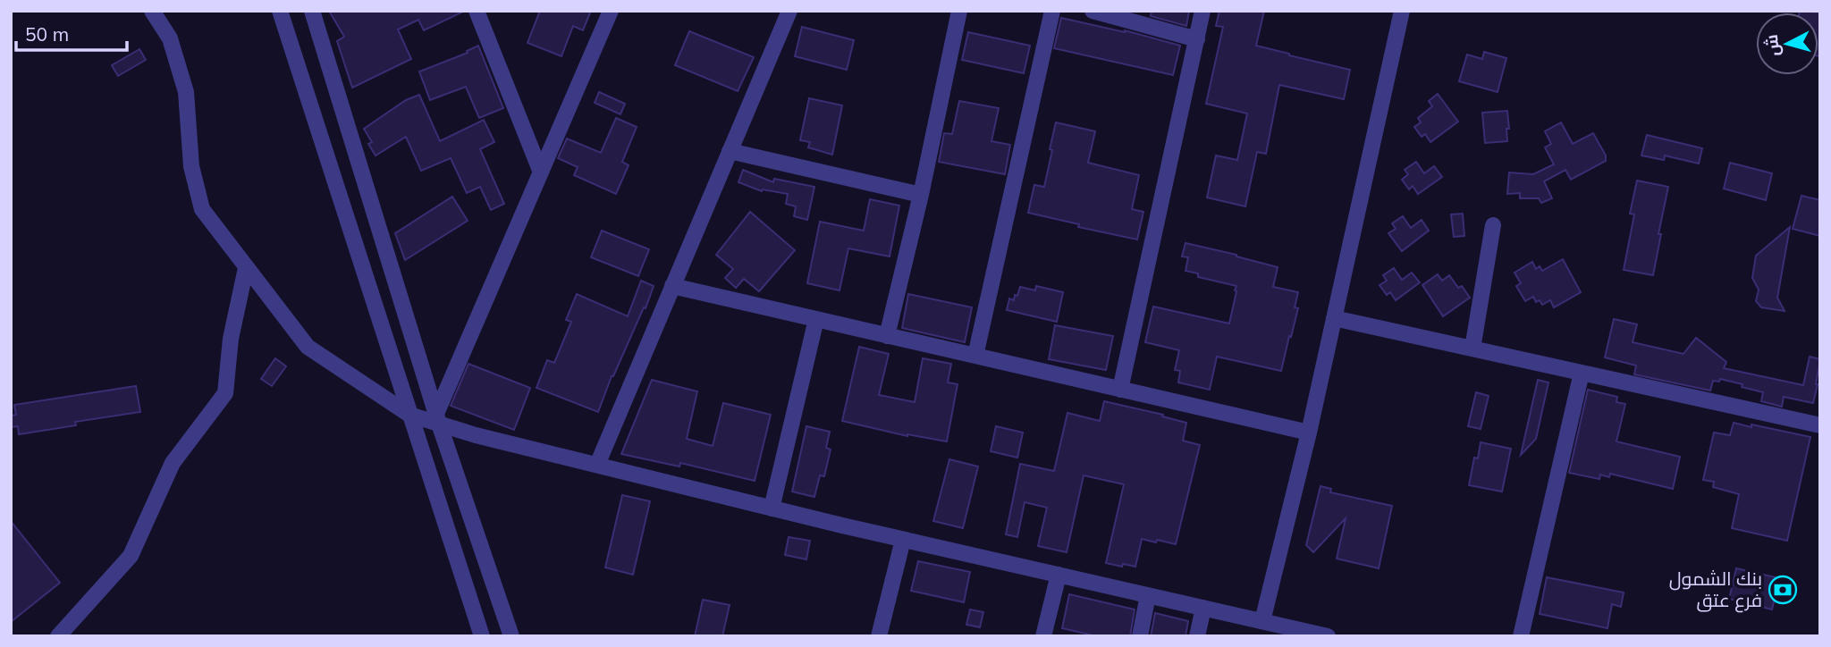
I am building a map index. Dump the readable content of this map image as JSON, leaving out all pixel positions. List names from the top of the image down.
{
  "places": {
    "bank": ["بنك الشمول فرع عتق"]
  },
  "scale_bar": "50 m",
  "north": "left"
}
